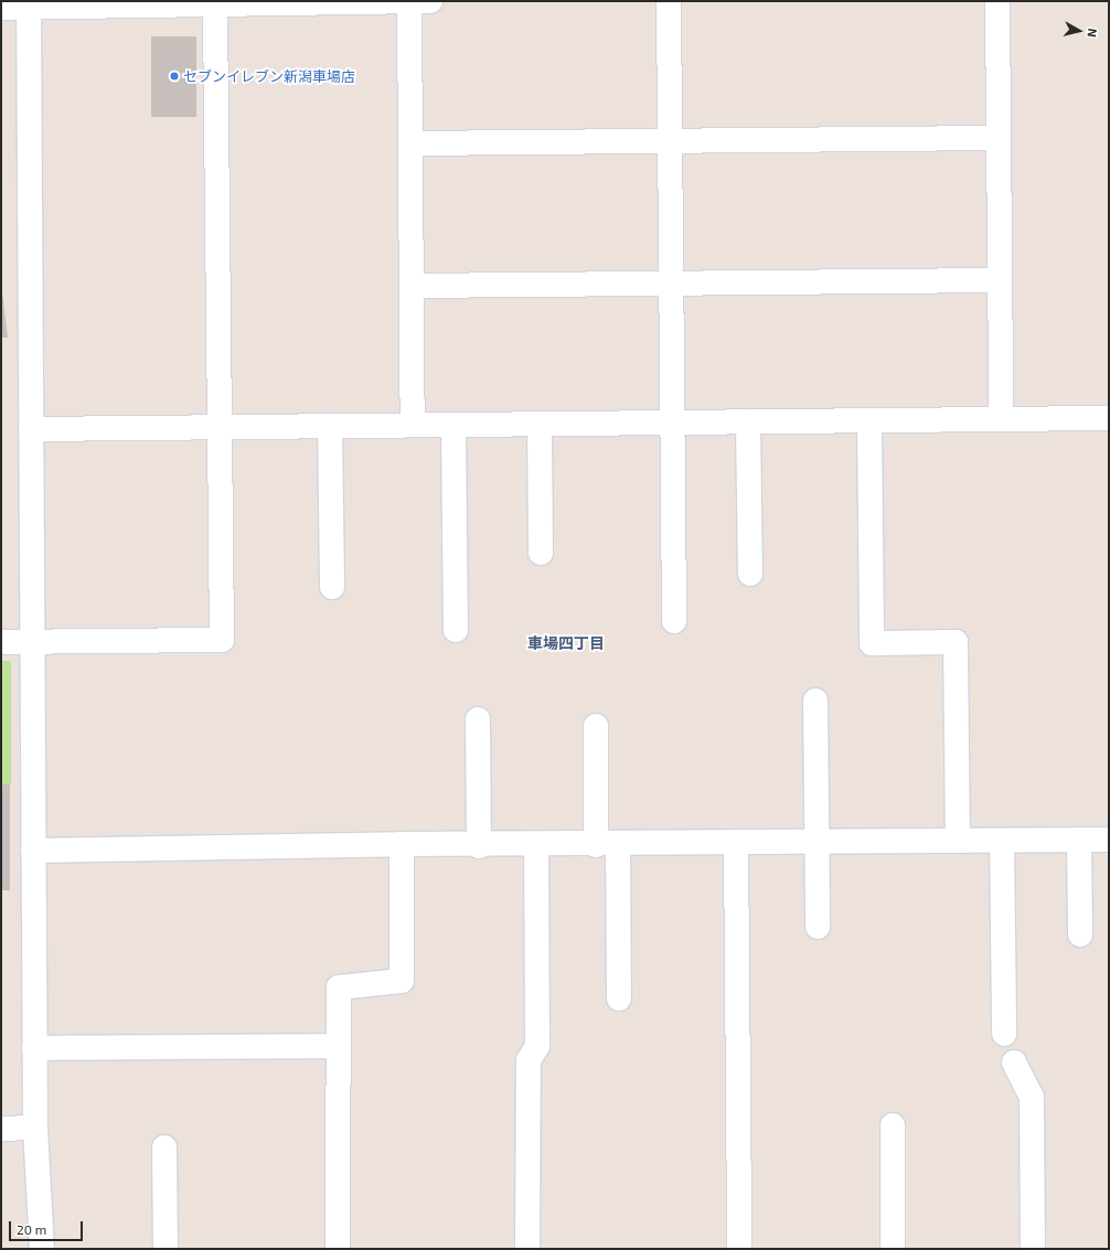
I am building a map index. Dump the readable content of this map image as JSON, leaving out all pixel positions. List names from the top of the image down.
{
  "districts": ["車場四丁目"],
  "places": ["セブンイレブン新潟車場店"],
  "scale_bar": "20 m",
  "north": "right"
}
